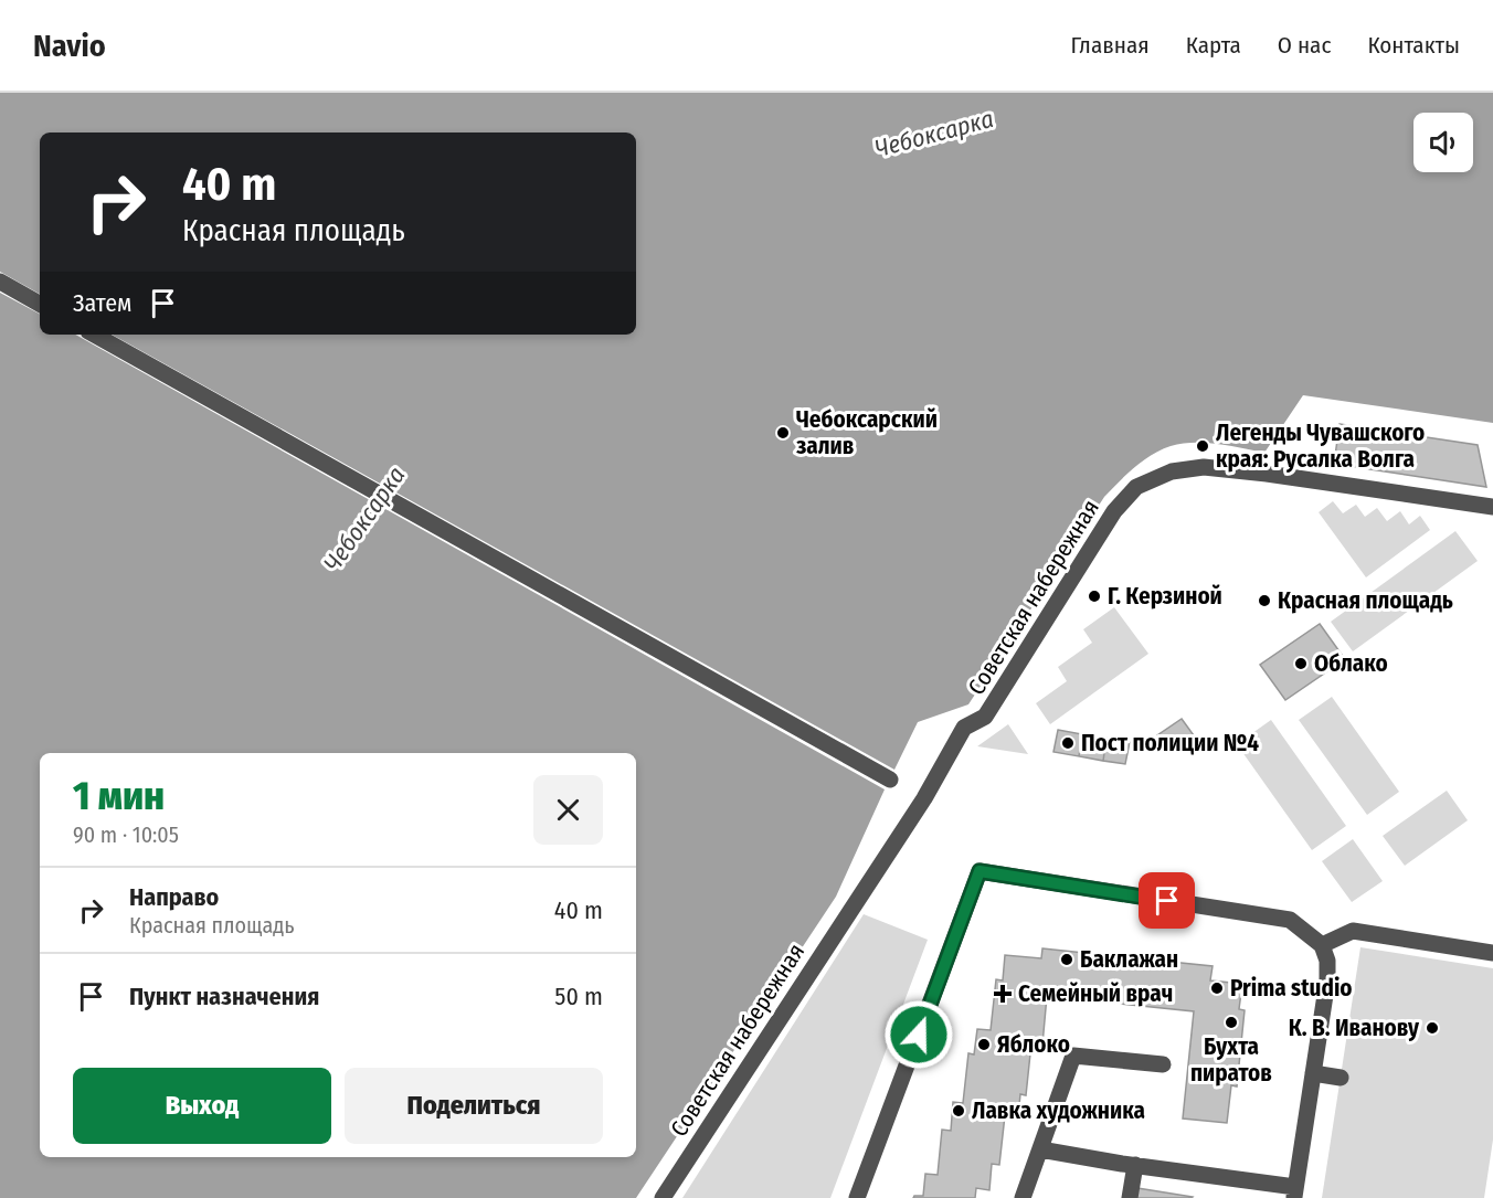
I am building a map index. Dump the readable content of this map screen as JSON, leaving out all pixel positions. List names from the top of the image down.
{
  "streets": {
    "street": ["Советская набережная"]
  },
  "water": ["Чебоксарка"],
  "places": {
    "other": [
      "Чебоксарский залив",
      "Легенды Чувашского края: Русалка Волга",
      "Г. Керзиной",
      "Красная площадь",
      "Облако",
      "Пост полиции №4",
      "Баклажан",
      "Prima studio",
      "Бухта пиратов",
      "К. В. Иванову",
      "Яблоко",
      "Лавка художника"
    ],
    "health": ["Семейный врач"]
  },
  "page": {
    "header": "Navio",
    "nav": [
      "Главная",
      "Карта",
      "О нас",
      "Контакты"
    ],
    "turn": ["40 m", "Красная площадь"],
    "then": "Затем",
    "heading": ["1 мин", "90 m · 10:05"],
    "list": [
      {
        "name": "Направо",
        "note": "Красная площадь",
        "value": "40 m"
      },
      {
        "name": "Пункт назначения",
        "value": "50 m"
      }
    ],
    "buttons": ["Выход", "Поделиться"]
  }
}
